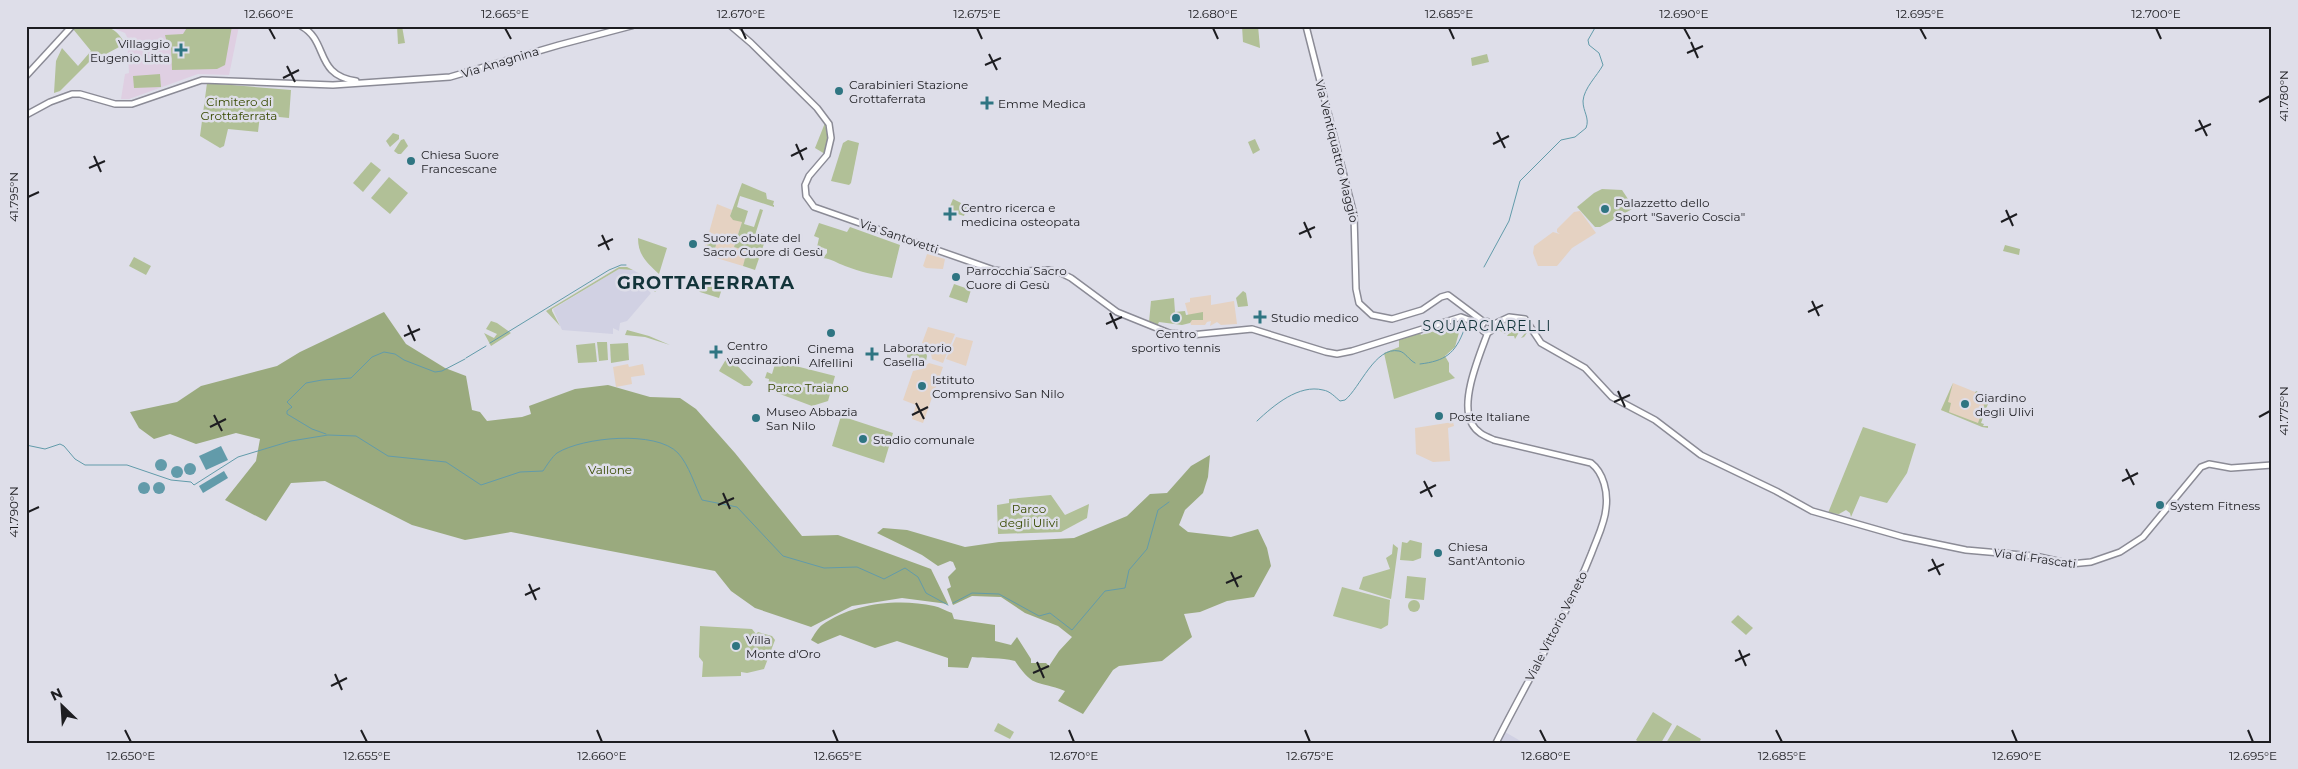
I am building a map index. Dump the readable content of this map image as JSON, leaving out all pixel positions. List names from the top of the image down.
{
  "streets": {
    "main road": [
      "Via Anagnina",
      "Via Ventiquattro Maggio",
      "Via Santovetti",
      "Via di Frascati",
      "Viale Vittorio Veneto"
    ]
  },
  "crossings": [
    ["Via Ventiquattro Maggio", "Via Santovetti"],
    ["Via Ventiquattro Maggio", "Via di Frascati"],
    ["Via Ventiquattro Maggio", "Viale Vittorio Veneto"],
    ["Via Santovetti", "Via di Frascati"],
    ["Via Santovetti", "Viale Vittorio Veneto"],
    ["Via di Frascati", "Viale Vittorio Veneto"]
  ],
  "districts": ["GROTTAFERRATA", "SQUARCIARELLI"],
  "parks": [
    "Cimitero di Grottaferrata",
    "Parco Traiano",
    "Vallone",
    "Parco degli Ulivi"
  ],
  "places": {
    "health": [
      "Villaggio Eugenio Litta",
      "Emme Medica",
      "Centro ricerca e medicina osteopata",
      "Studio medico",
      "Centro vaccinazioni",
      "Laboratorio Casella"
    ],
    "other": [
      "Carabinieri Stazione Grottaferrata",
      "Chiesa Suore Francescane",
      "Palazzetto dello Sport \"Saverio Coscia\"",
      "Suore oblate del Sacro Cuore di Gesù",
      "Parrocchia Sacro Cuore di Gesù",
      "Centro sportivo tennis",
      "Cinema Alfellini",
      "Istituto Comprensivo San Nilo",
      "Giardino degli Ulivi",
      "Poste Italiane",
      "Museo Abbazia San Nilo",
      "Stadio comunale",
      "System Fitness",
      "Chiesa Sant'Antonio",
      "Villa Monte d'Oro"
    ]
  },
  "north": "top left",
  "coordinates": [
    "12.660°E",
    "12.665°E",
    "12.670°E",
    "12.675°E",
    "12.680°E",
    "12.685°E",
    "12.690°E",
    "12.695°E",
    "12.700°E",
    "41.780°N",
    "41.795°N",
    "41.775°N",
    "41.790°N",
    "12.650°E",
    "12.655°E"
  ]
}
